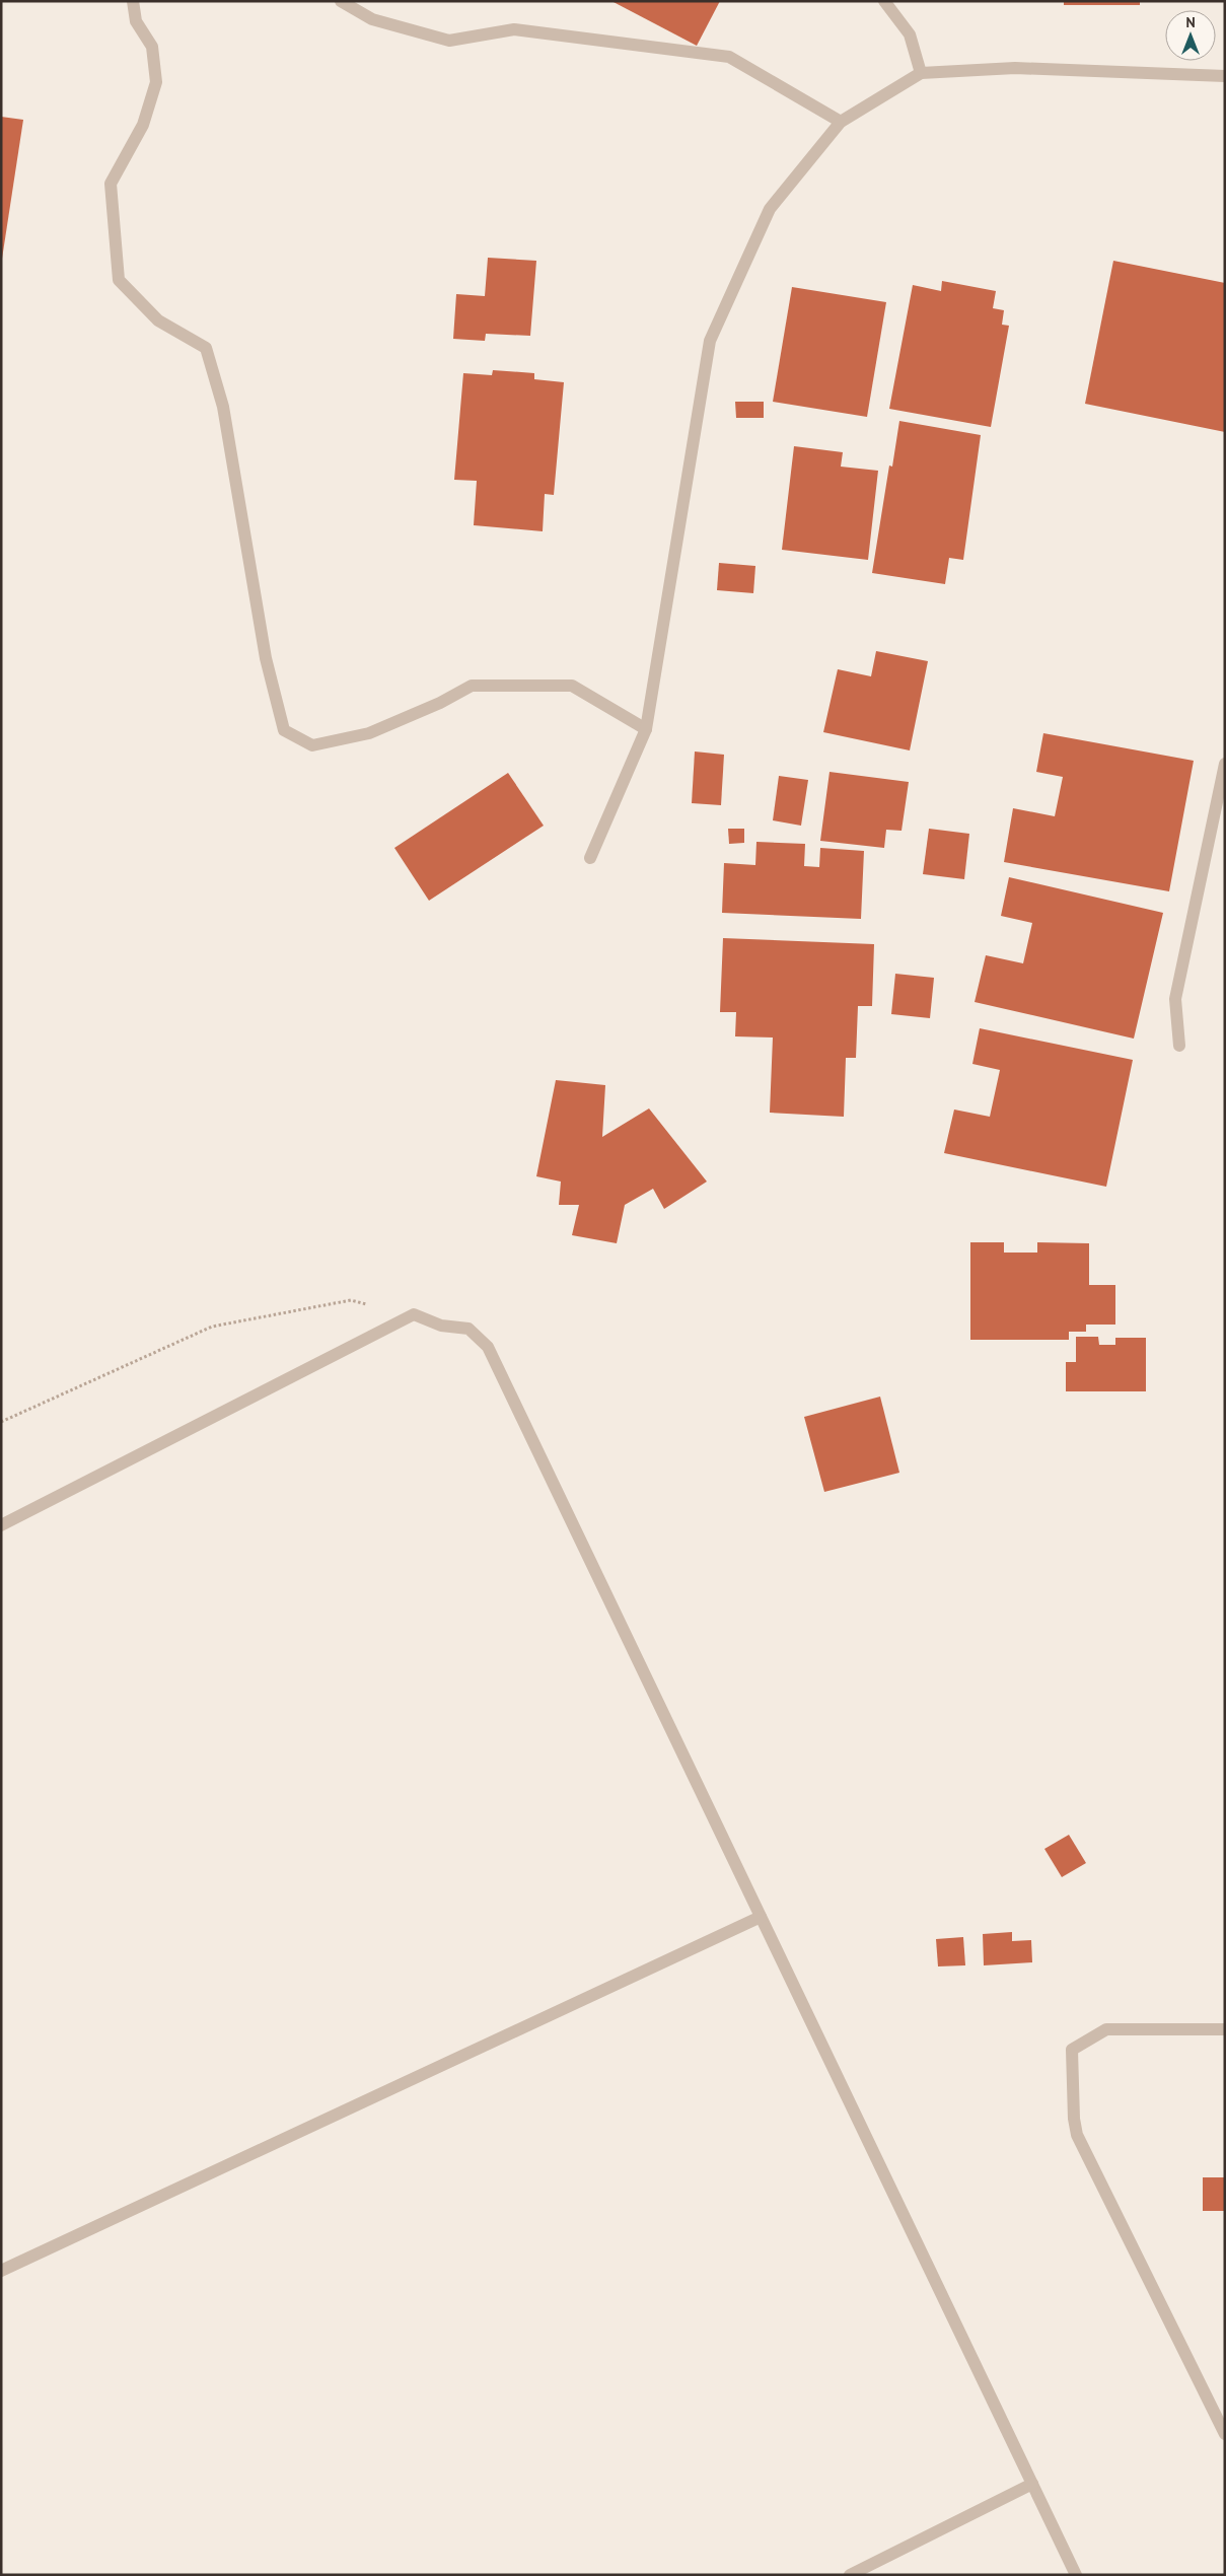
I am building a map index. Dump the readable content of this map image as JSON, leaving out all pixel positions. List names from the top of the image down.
{
  "north": "top"
}
